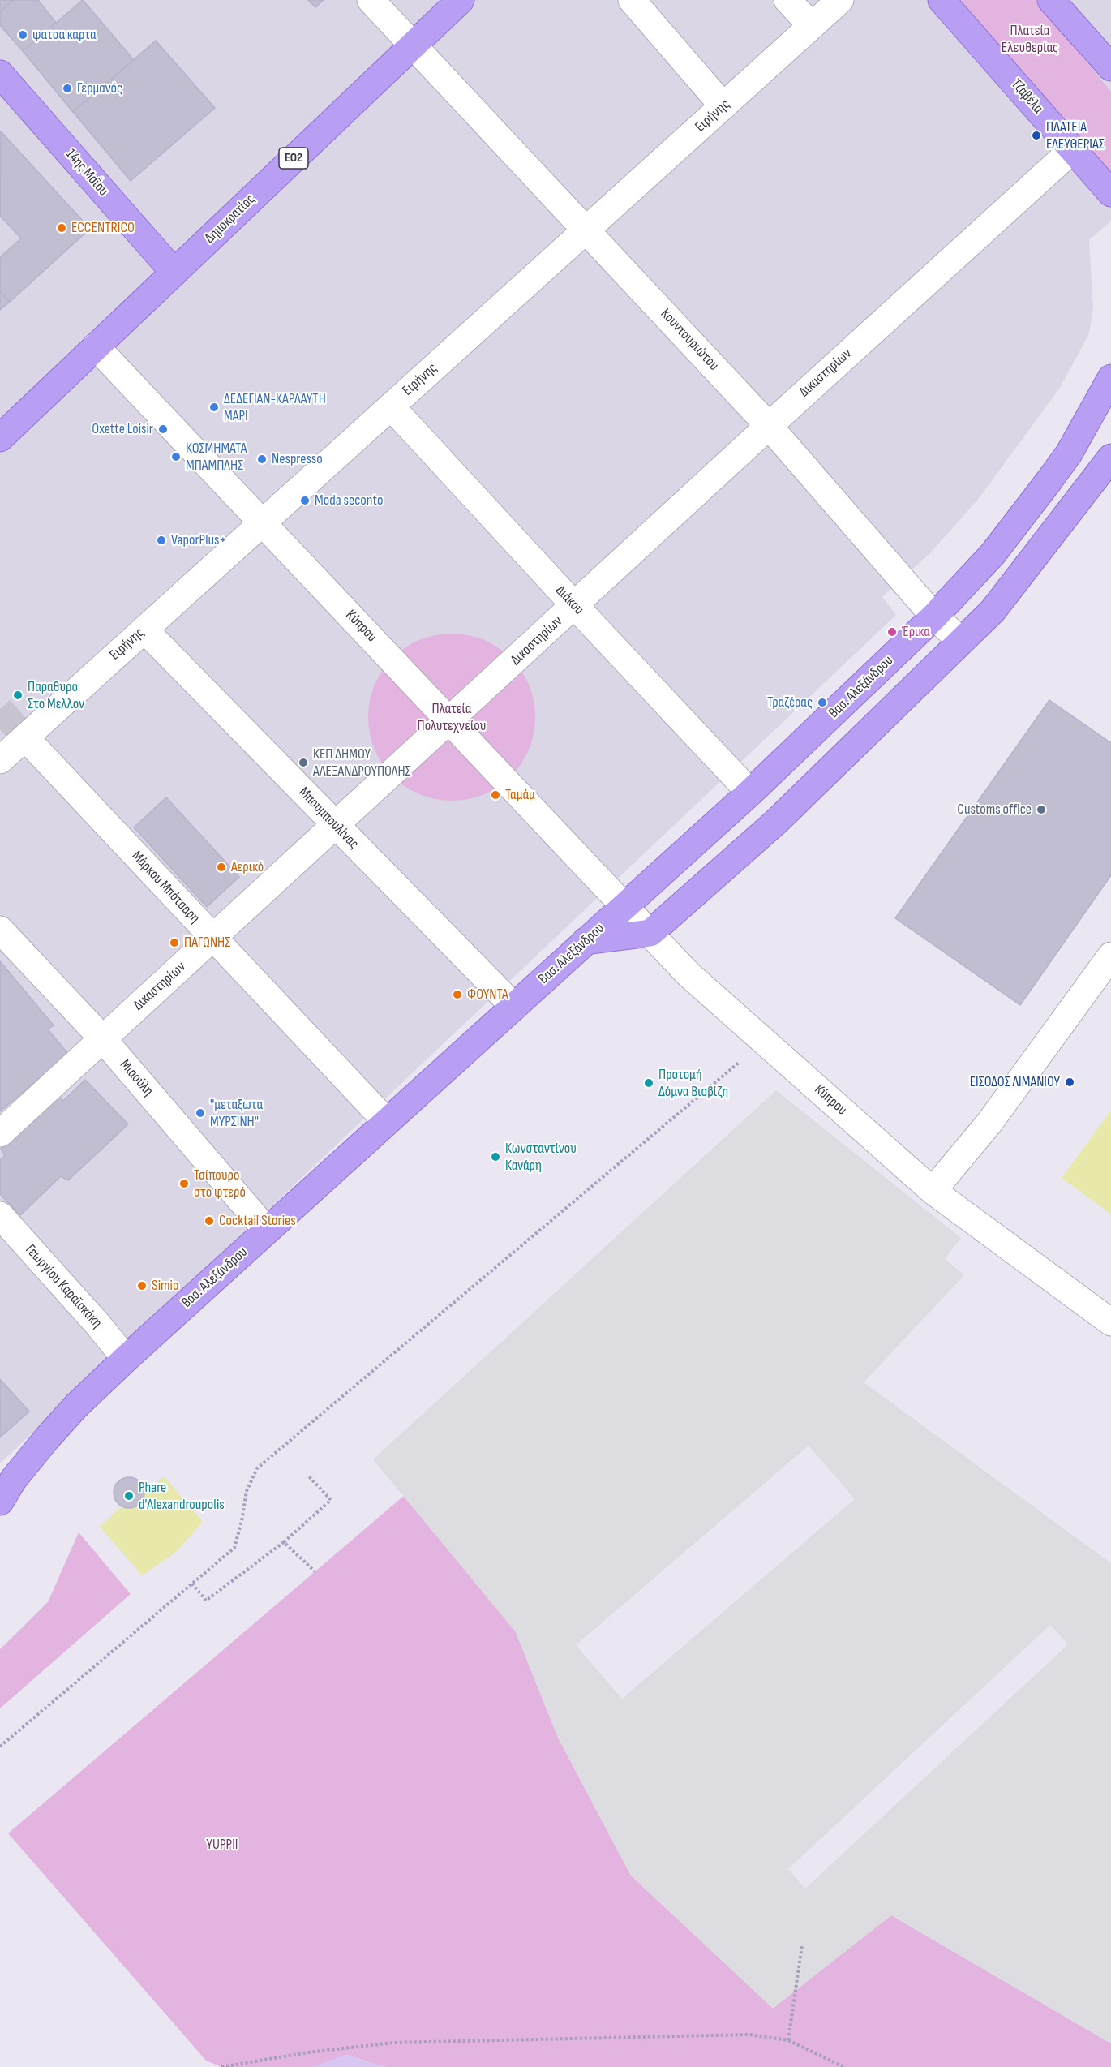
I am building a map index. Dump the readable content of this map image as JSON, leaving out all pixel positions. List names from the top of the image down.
{
  "streets": {
    "main road": [
      "Τζαβέλα",
      "ΕΟ2",
      "14ης Μαΐου",
      "Δημοκρατίας",
      "Βασ. Αλεξάνδρου"
    ],
    "street": [
      "Ειρήνης",
      "Κουντουριώτου",
      "Δικαστηρίων",
      "Διάκου",
      "Κύπρου",
      "Μπουμπουλίνας",
      "Μάρκου Μπότσαρη",
      "Μιαούλη",
      "Γεωργίου Καραϊσκάκη"
    ]
  },
  "crossings": [
    ["Τζαβέλα", "Δικαστηρίων"],
    ["Ειρήνης", "Κουντουριώτου"],
    ["Ειρήνης", "Διάκου"],
    ["Ειρήνης", "Κύπρου"],
    ["Ειρήνης", "Μπουμπουλίνας"],
    ["Ειρήνης", "Μάρκου Μπότσαρη"],
    ["14ης Μαΐου", "Δημοκρατίας"],
    ["Δημοκρατίας", "Κουντουριώτου"],
    ["Δημοκρατίας", "Κύπρου"],
    ["Κουντουριώτου", "Δικαστηρίων"],
    ["Κουντουριώτου", "Βασ. Αλεξάνδρου"],
    ["Δικαστηρίων", "Διάκου"],
    ["Δικαστηρίων", "Κύπρου"],
    ["Δικαστηρίων", "Μπουμπουλίνας"],
    ["Δικαστηρίων", "Μάρκου Μπότσαρη"],
    ["Δικαστηρίων", "Μιαούλη"],
    ["Διάκου", "Βασ. Αλεξάνδρου"],
    ["Κύπρου", "Βασ. Αλεξάνδρου"],
    ["Βασ. Αλεξάνδρου", "Μπουμπουλίνας"],
    ["Βασ. Αλεξάνδρου", "Μάρκου Μπότσαρη"],
    ["Βασ. Αλεξάνδρου", "Μιαούλη"],
    ["Βασ. Αλεξάνδρου", "Γεωργίου Καραϊσκάκη"]
  ],
  "parks": ["Πλατεία Ελευθερίας", "Πλατεία Πολυτεχνείου", "YUPPII"],
  "places": [
    "φατσα καρτα",
    "Γερμανός",
    "ΠΛΑΤΕΙΑ ΕΛΕΥΘΕΡΙΑΣ",
    "ECCENTRICO",
    "ΔΕΔΕΓΙΑΝ-ΚΑΡΛΑΥΤΗ ΜΑΡΙ",
    "Oxette Loisir",
    "ΚΟΣΜΗΜΑΤΑ ΜΠΑΜΠΛΗΣ",
    "Nespresso",
    "Moda seconto",
    "VaporPlus+",
    "Έρικα",
    "Παραθυρο Στο Μελλον",
    "Τραζέρας",
    "ΚΕΠ ΔΗΜΟΥ ΑΛΕΞΑΝΔΡΟΥΠΟΛΗΣ",
    "Ταμάμ",
    "Customs office",
    "Αερικό",
    "ΠΑΓΩΝΗΣ",
    "ΦΟΥΝΤΑ",
    "ΕΙΣΟΔΟΣ ΛΙΜΑΝΙΟΥ",
    "Προτομή Δόμνα Βισβίζη",
    "\"μεταξωτα ΜΥΡΣΙΝΗ\"",
    "Κωνσταντίνου Κανάρη",
    "Τσίπουρο στο φτερό",
    "Cocktail Stories",
    "Simio",
    "Phare d'Alexandroupolis"
  ]
}
